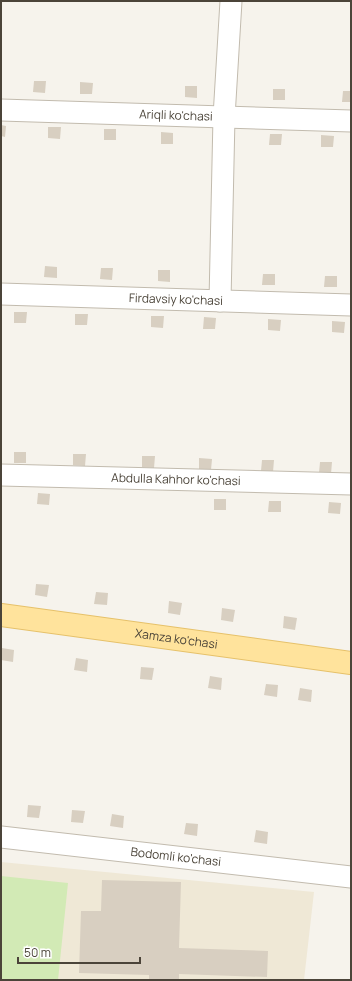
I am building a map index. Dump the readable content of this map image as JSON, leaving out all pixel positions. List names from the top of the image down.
{
  "streets": {
    "main road": ["Xamza ko'chasi"],
    "street": [
      "Ariqli ko'chasi",
      "Firdavsiy ko'chasi",
      "Abdulla Kahhor ko'chasi",
      "Bodomli ko'chasi"
    ]
  },
  "scale_bar": "50 m"
}
